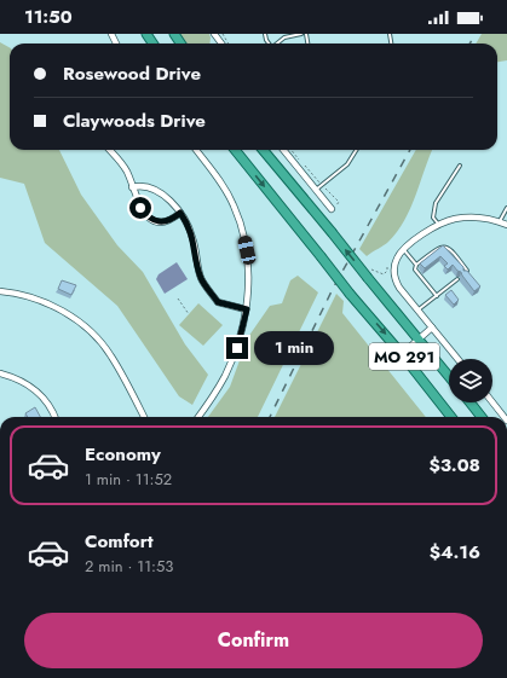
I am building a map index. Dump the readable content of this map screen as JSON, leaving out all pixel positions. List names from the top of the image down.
{
  "streets": {
    "highway": ["MO 291"]
  },
  "page": {
    "status": "11:50",
    "banner": ["Rosewood Drive", "Claywoods Drive"],
    "bubble": "1 min",
    "list": [
      {
        "name": "Economy",
        "note": "1 min · 11:52",
        "value": "$3.08"
      },
      {
        "name": "Comfort",
        "note": "2 min · 11:53",
        "value": "$4.16"
      }
    ],
    "buttons": "Confirm"
  }
}
